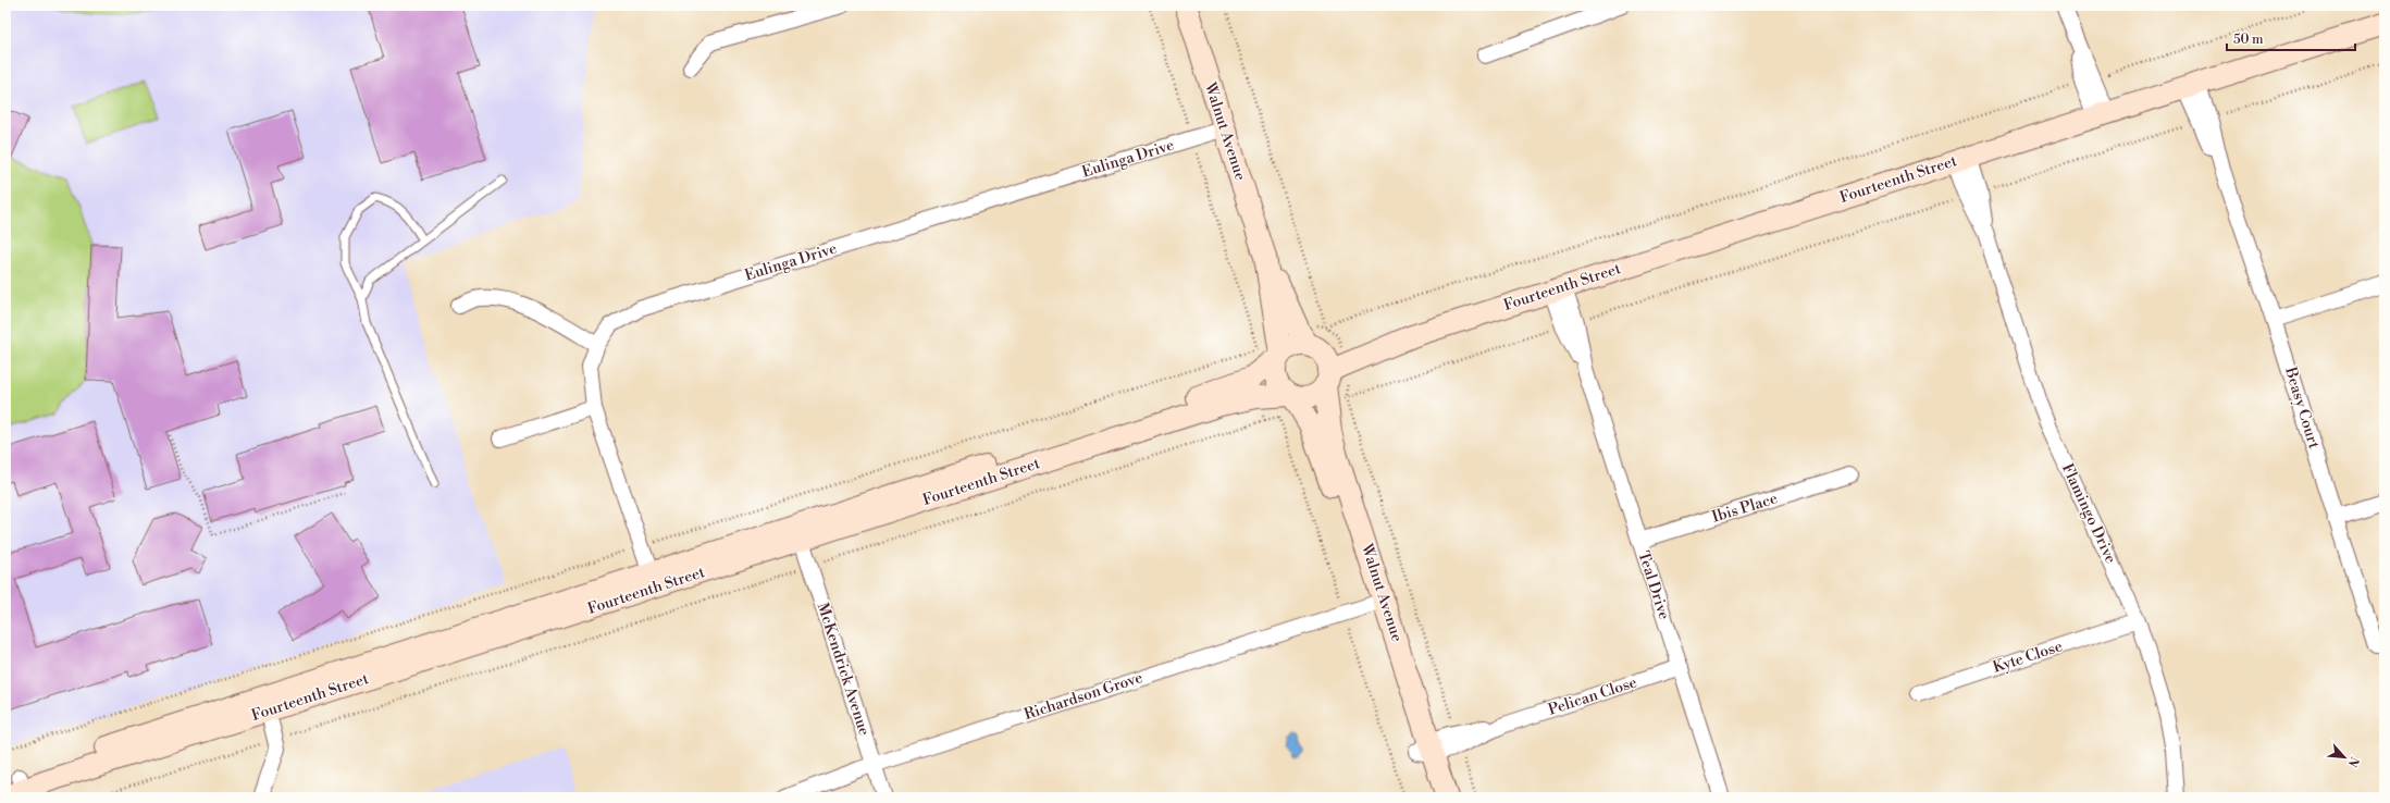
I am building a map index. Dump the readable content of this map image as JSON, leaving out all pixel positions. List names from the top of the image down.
{
  "streets": {
    "street": [
      "Walnut Avenue",
      "Eulinga Drive",
      "Fourteenth Street",
      "Beasy Court",
      "Ibis Place",
      "Flamingo Drive",
      "Teal Drive",
      "Kyte Close",
      "McKendrick Avenue",
      "Richardson Grove",
      "Pelican Close"
    ]
  },
  "crossings": [
    ["Walnut Avenue", "Eulinga Drive"],
    ["Walnut Avenue", "Fourteenth Street"],
    ["Walnut Avenue", "Richardson Grove"],
    ["Walnut Avenue", "Pelican Close"],
    ["Eulinga Drive", "Fourteenth Street"],
    ["Fourteenth Street", "Beasy Court"],
    ["Fourteenth Street", "Flamingo Drive"],
    ["Fourteenth Street", "Teal Drive"],
    ["Fourteenth Street", "McKendrick Avenue"],
    ["Ibis Place", "Teal Drive"],
    ["Flamingo Drive", "Kyte Close"],
    ["Teal Drive", "Pelican Close"],
    ["McKendrick Avenue", "Richardson Grove"]
  ],
  "scale_bar": "50 m",
  "north": "bottom right"
}
